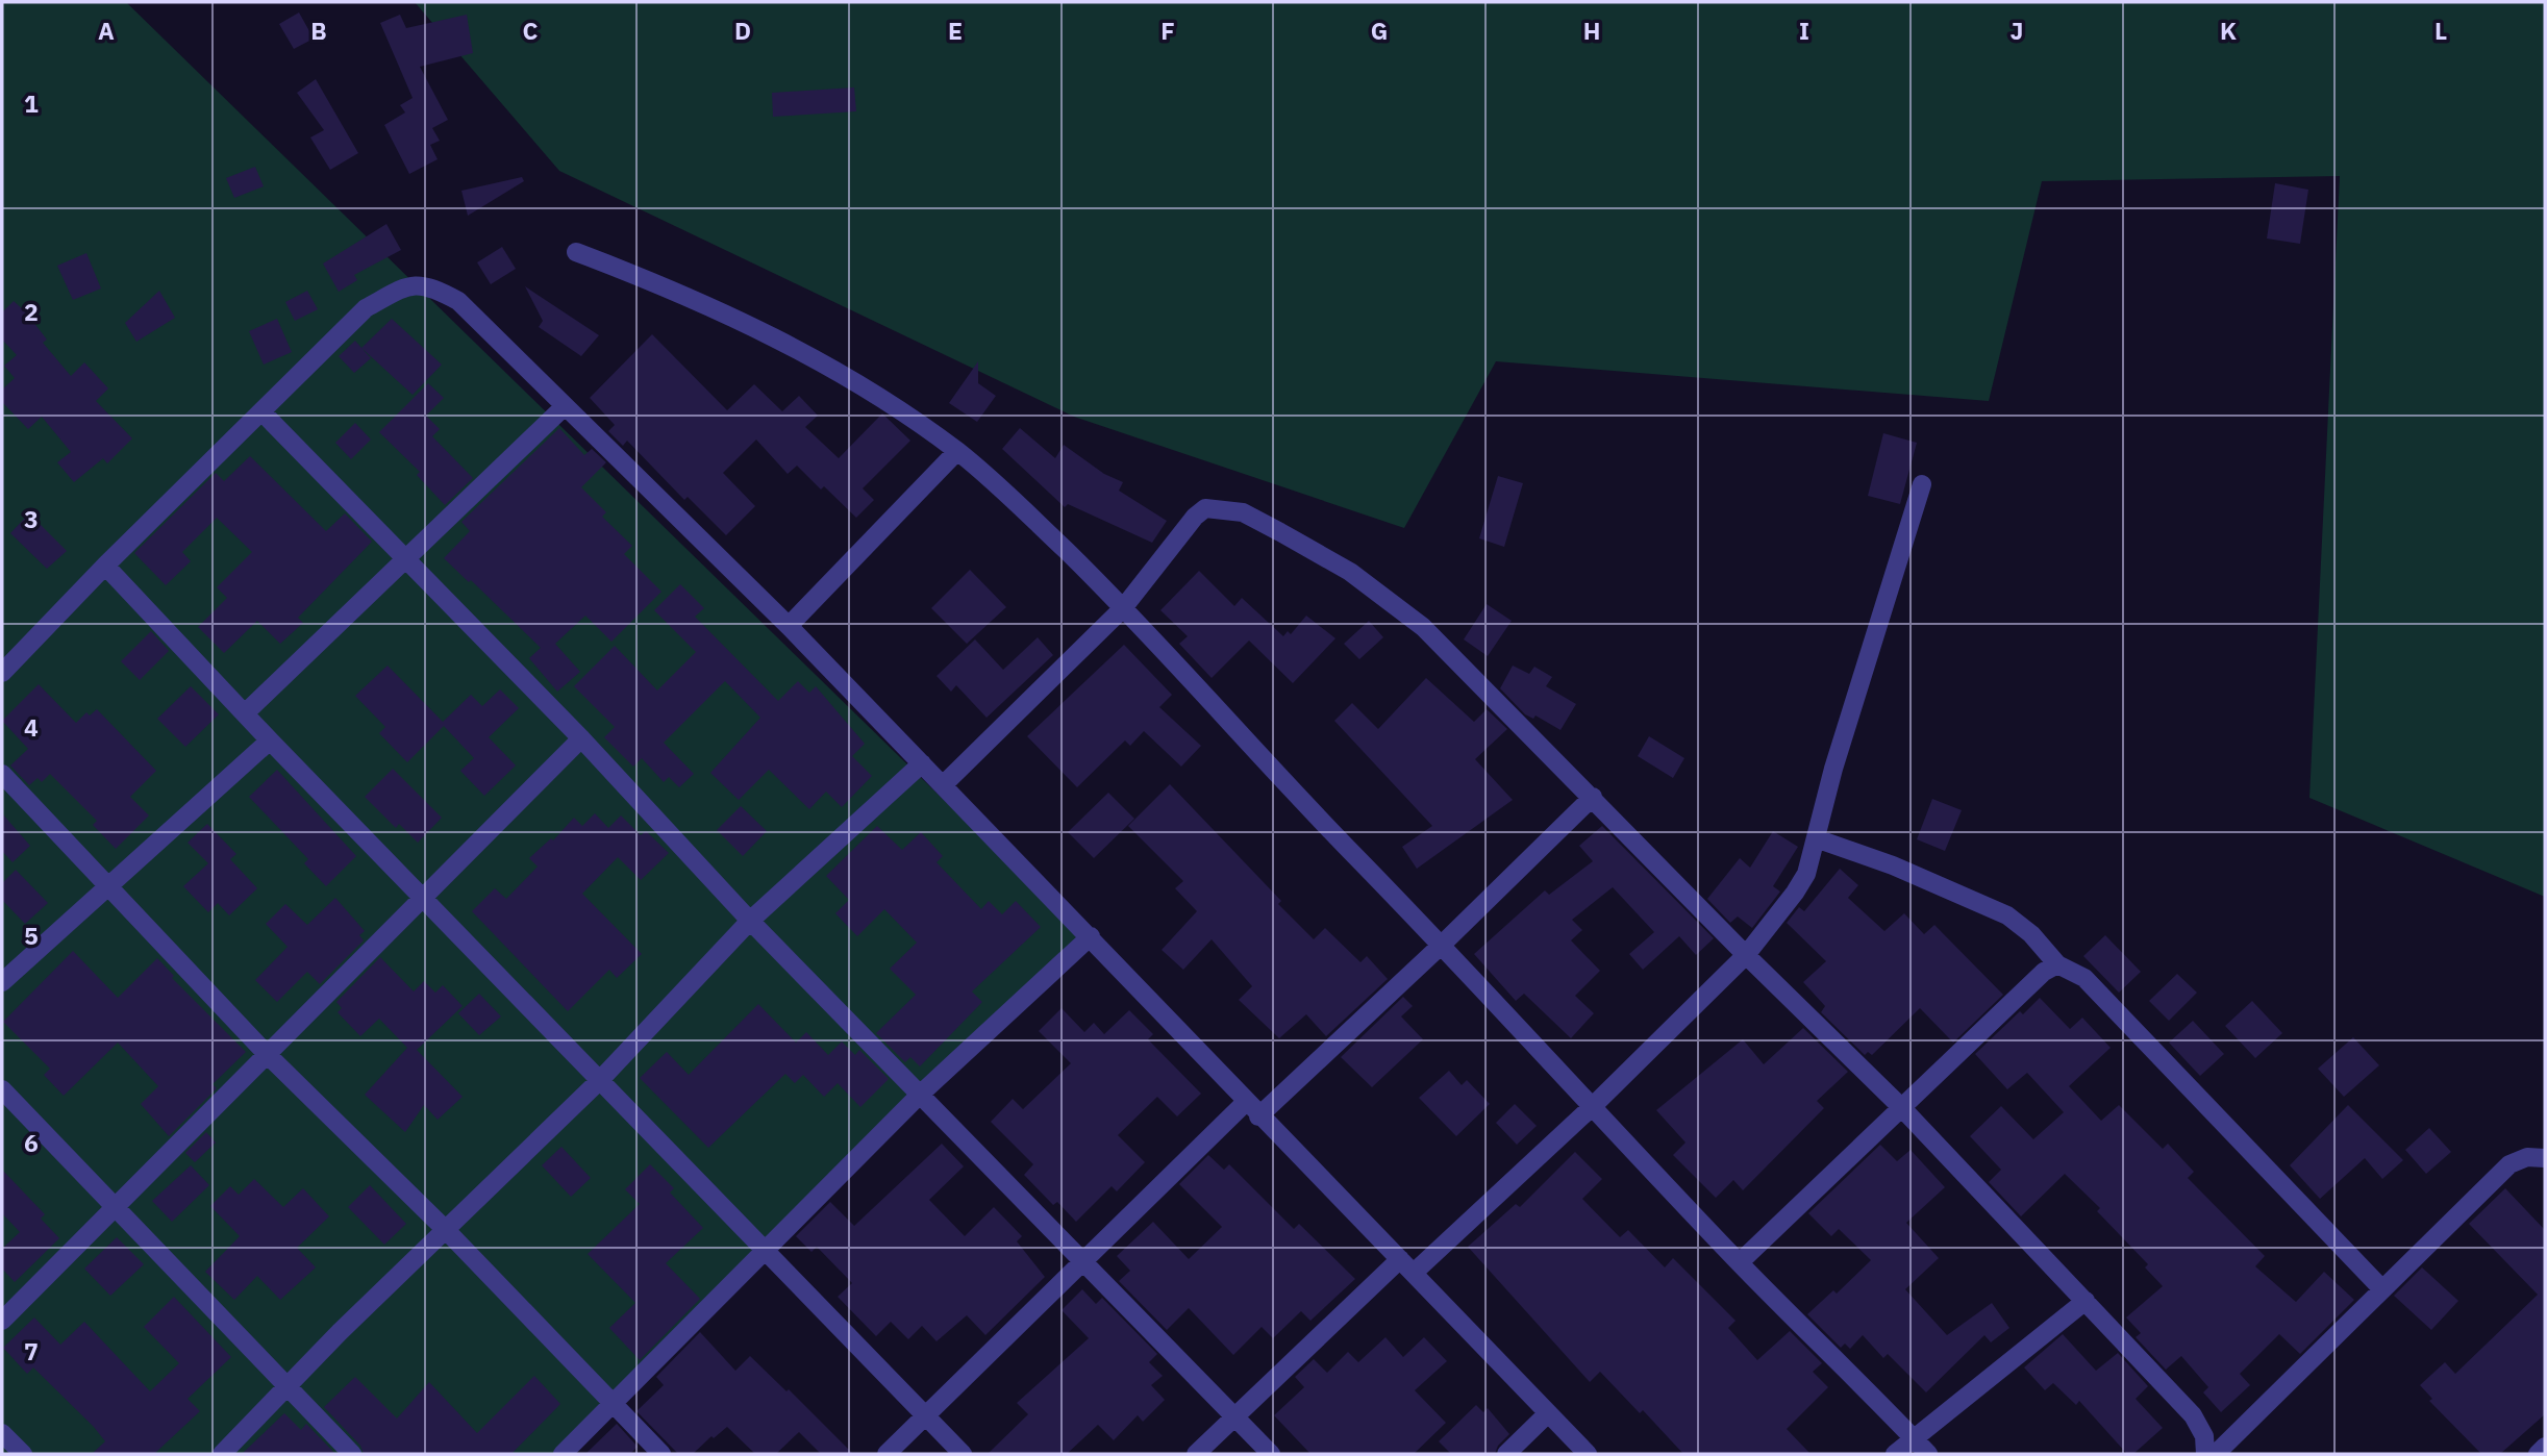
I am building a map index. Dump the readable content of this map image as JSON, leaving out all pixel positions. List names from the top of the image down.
{
  "grid": {
    "columns": [
      "A",
      "B",
      "C",
      "D",
      "E",
      "F",
      "G",
      "H",
      "I",
      "J",
      "K",
      "L"
    ],
    "rows": [
      "1",
      "2",
      "3",
      "4",
      "5",
      "6",
      "7"
    ]
  }
}
